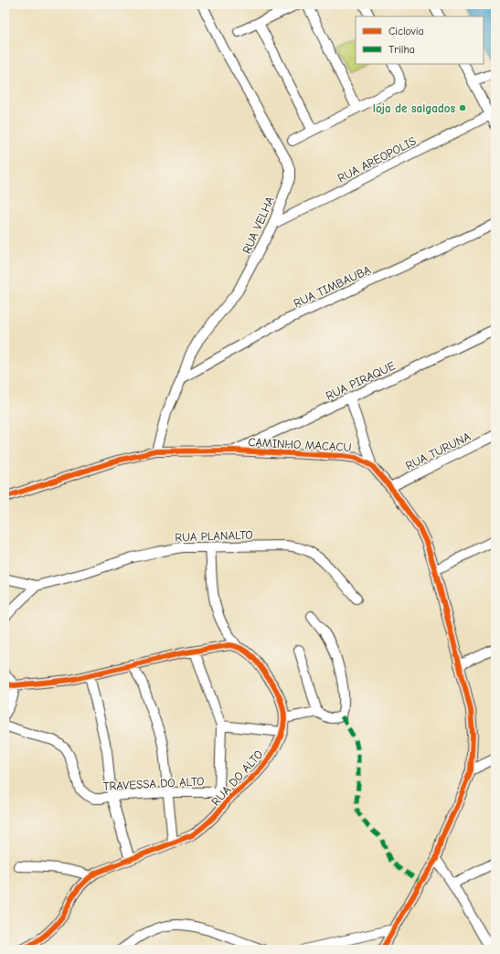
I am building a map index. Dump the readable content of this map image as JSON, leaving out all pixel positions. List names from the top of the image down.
{
  "streets": {
    "street": [
      "RUA AREOPOLIS",
      "RUA VELHA",
      "RUA TIMBAUBA",
      "RUA PIRAQUE",
      "CAMINHO MACACU",
      "RUA TURUNA",
      "RUA PLANALTO",
      "RUA DO ALTO",
      "TRAVESSA DO ALTO"
    ]
  },
  "crossings": [
    ["RUA AREOPOLIS", "RUA VELHA"],
    ["RUA VELHA", "RUA TIMBAUBA"],
    ["RUA VELHA", "CAMINHO MACACU"],
    ["RUA PIRAQUE", "CAMINHO MACACU"],
    ["CAMINHO MACACU", "RUA TURUNA"],
    ["RUA DO ALTO", "TRAVESSA DO ALTO"]
  ],
  "places": ["loja de salgados"],
  "legend": ["Ciclovia", "Trilha"]
}
